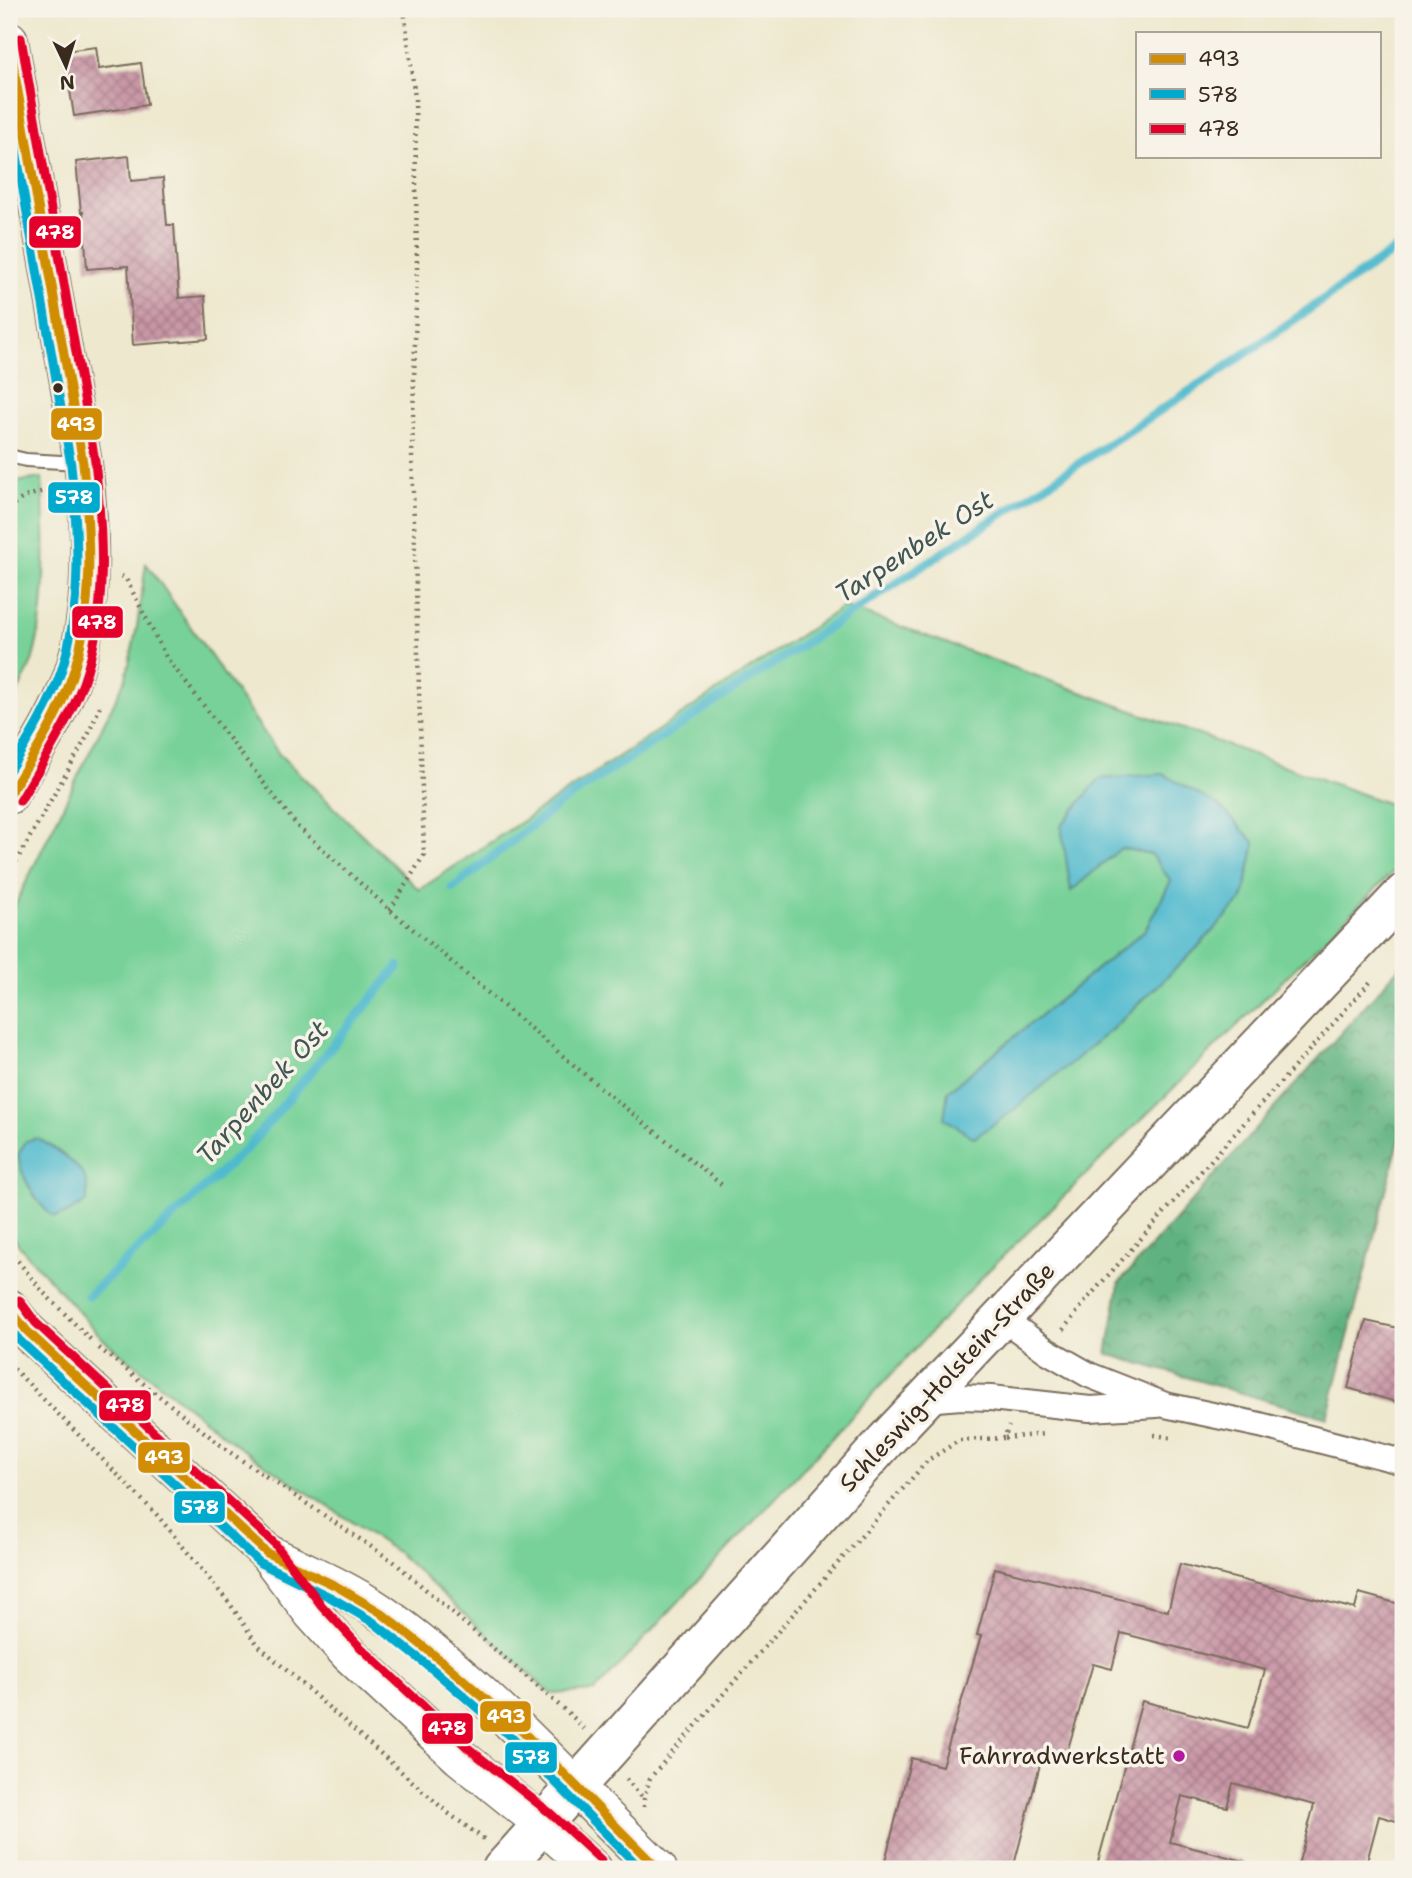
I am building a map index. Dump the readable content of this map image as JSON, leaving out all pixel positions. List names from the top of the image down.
{
  "streets": {
    "main road": ["Schleswig-Holstein-Straße"]
  },
  "water": ["Tarpenbek Ost"],
  "places": ["Fahrradwerkstatt"],
  "lines": ["transit line 478", "transit line 493", "transit line 578"],
  "legend": ["493", "578", "478"],
  "north": "bottom"
}
